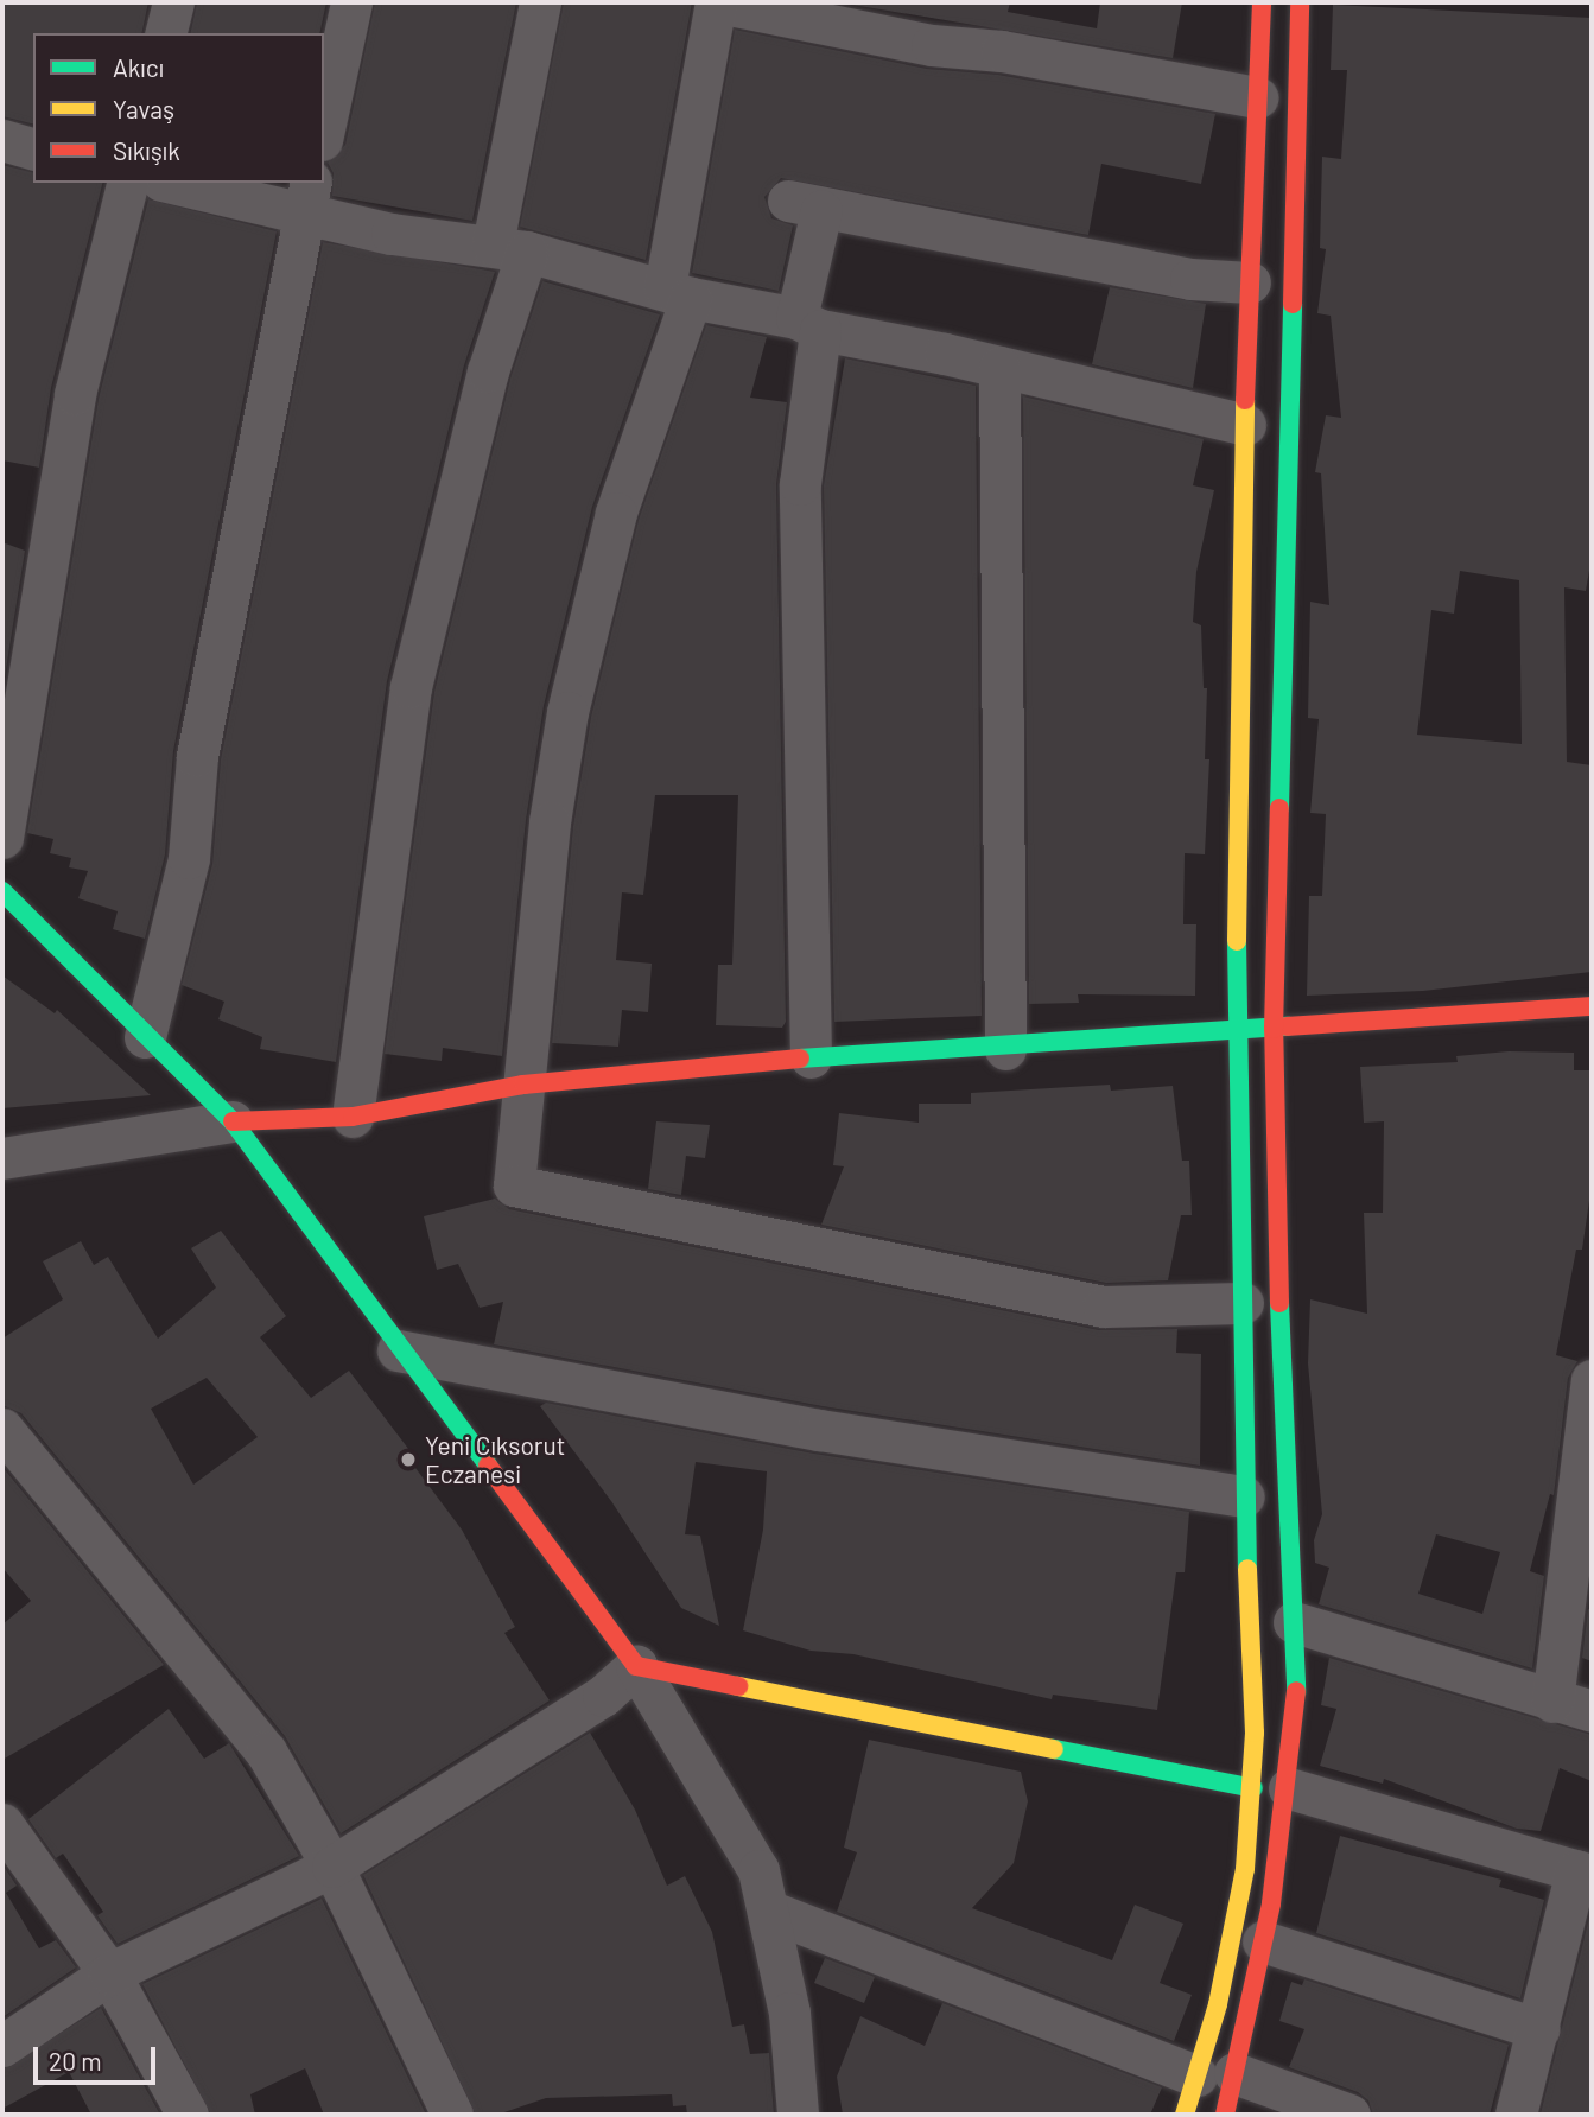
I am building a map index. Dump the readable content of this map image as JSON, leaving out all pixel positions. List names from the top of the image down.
{
  "places": ["Yeni Cıksorut Eczanesi"],
  "legend": ["Akıcı", "Yavaş", "Sıkışık"],
  "scale_bar": "20 m"
}
